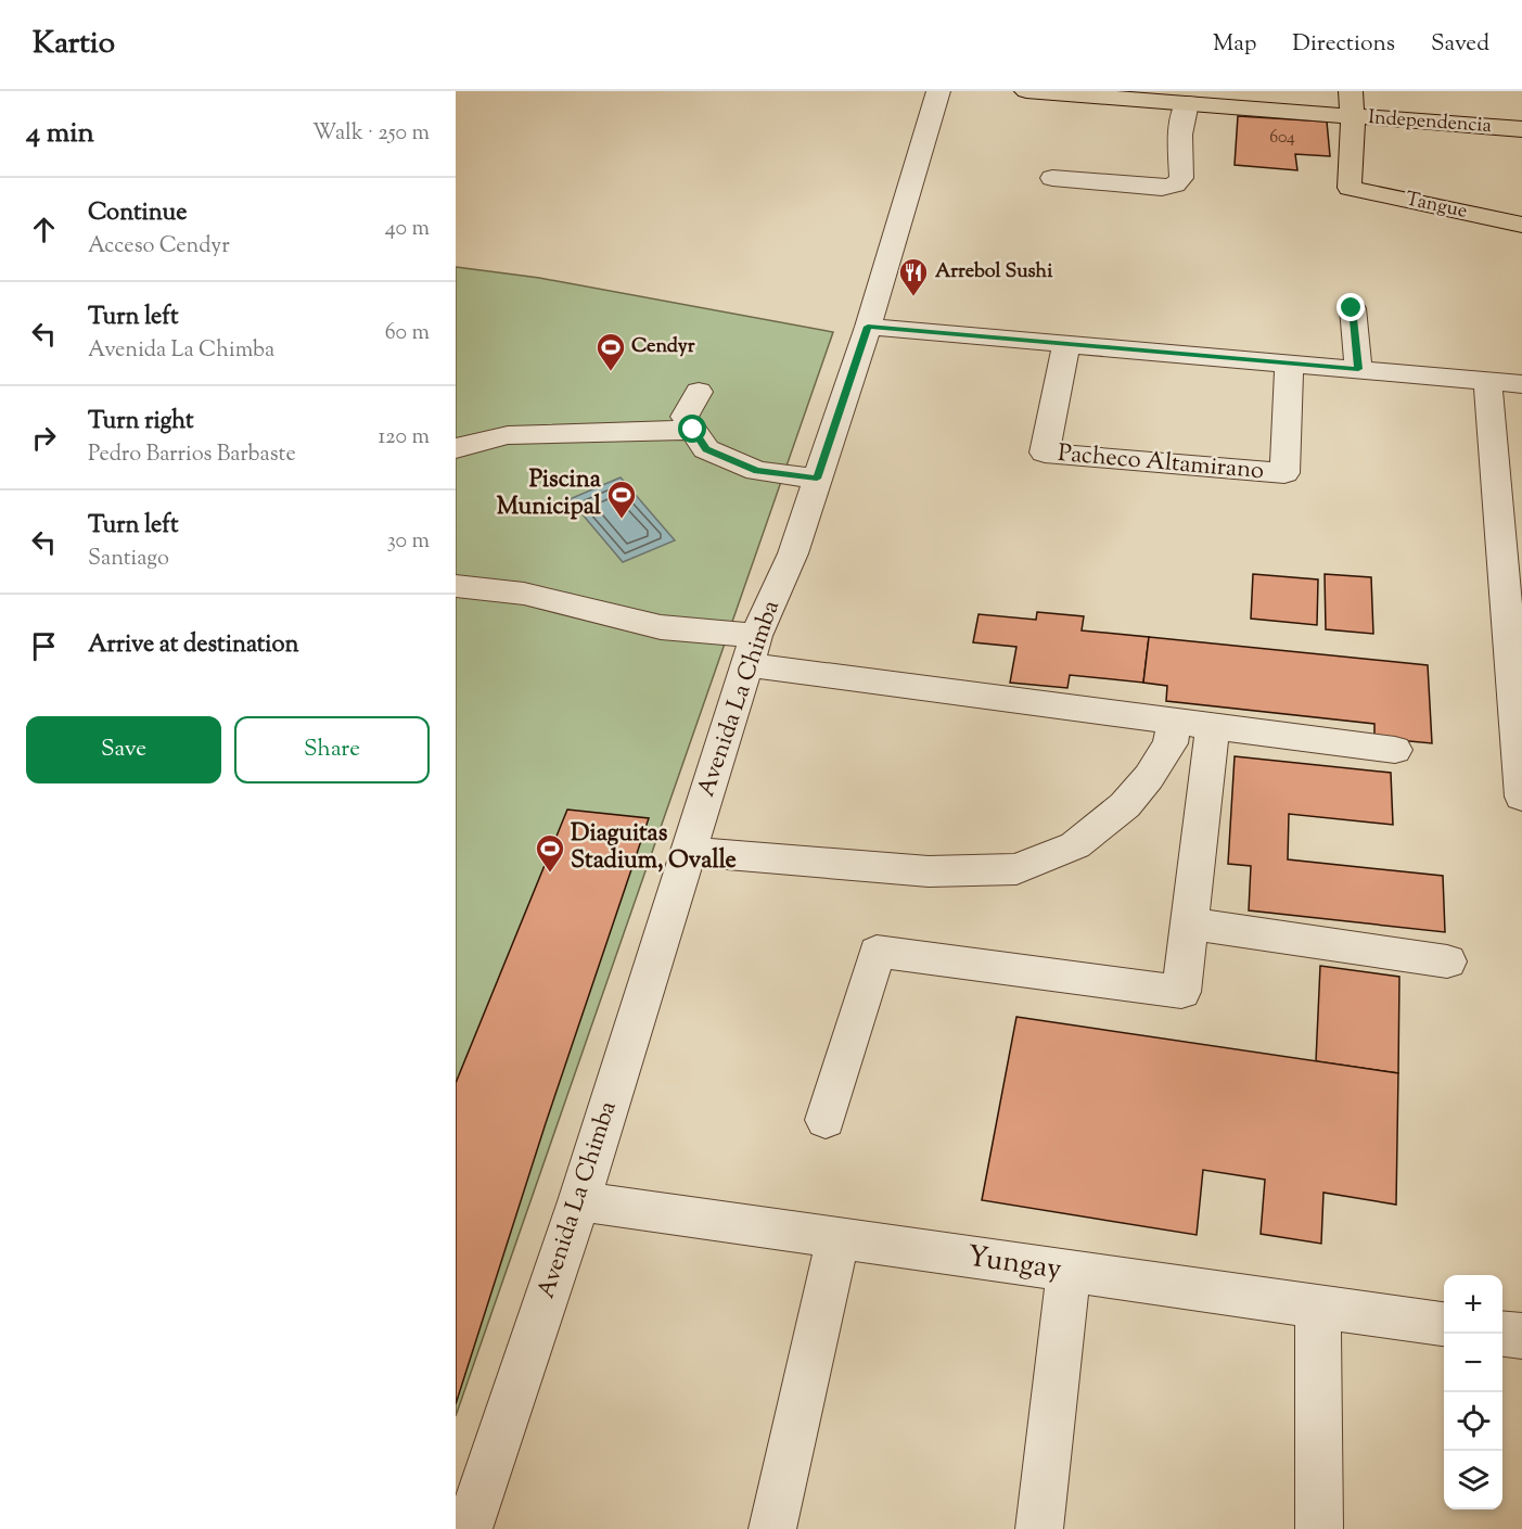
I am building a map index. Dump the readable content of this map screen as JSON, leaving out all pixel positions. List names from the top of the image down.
{
  "streets": {
    "main road": ["Independencia", "Tangue"],
    "street": ["Pacheco Altamirano", "Avenida La Chimba", "Yungay"]
  },
  "crossings": [
    ["Independencia", "Tangue"],
    ["Avenida La Chimba", "Yungay"]
  ],
  "places": {
    "restaurant": ["Arrebol Sushi"],
    "sports": ["Cendyr", "Piscina Municipal", "Diaguitas Stadium, Ovalle"]
  },
  "house_numbers": ["604"],
  "page": {
    "header": "Kartio",
    "nav": ["Map", "Directions", "Saved"],
    "heading": ["4 min", "Walk · 250 m"],
    "list": [
      ["Continue", "Acceso Cendyr", "40 m"],
      ["Turn left", "Avenida La Chimba", "60 m"],
      ["Turn right", "Pedro Barrios Barbaste", "120 m"],
      ["Turn left", "Santiago", "30 m"],
      "Arrive at destination"
    ],
    "buttons": ["Save", "Share"],
    "map_buttons": ["+", "−"]
  }
}
